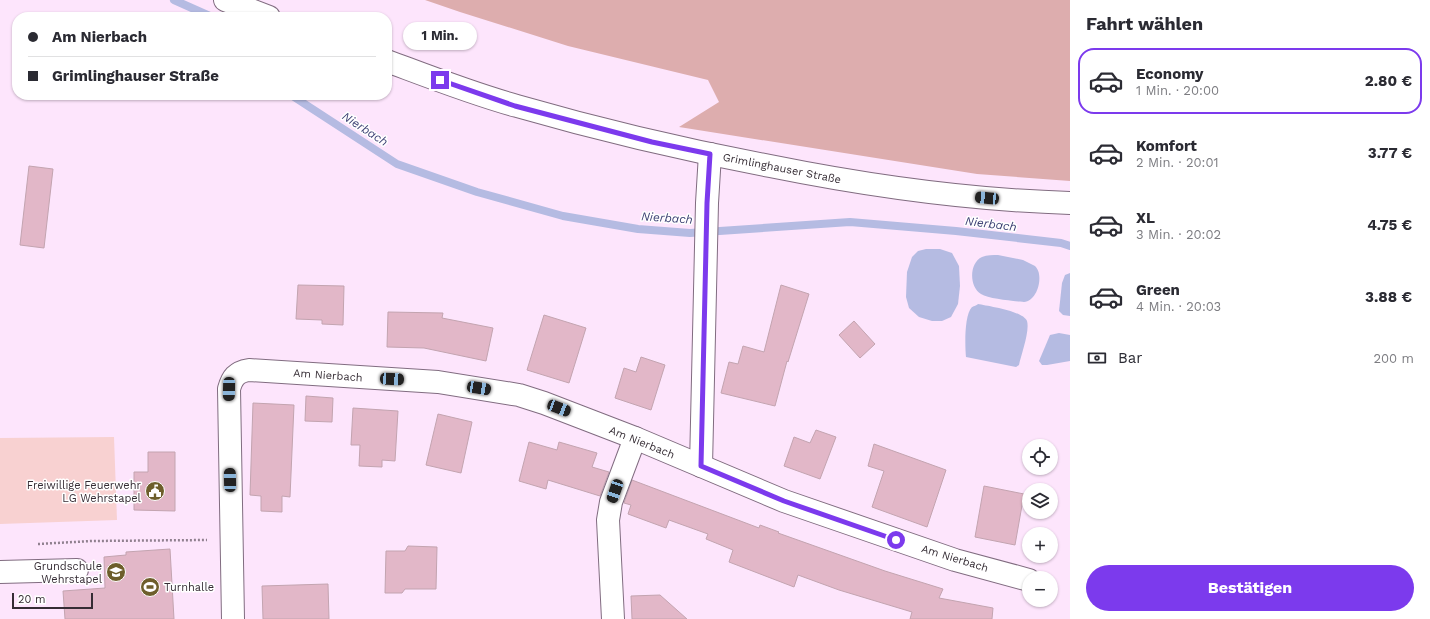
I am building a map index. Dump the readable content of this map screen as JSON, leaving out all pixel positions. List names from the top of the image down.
{
  "streets": {
    "street": ["Grimlinghauser Straße", "Am Nierbach"]
  },
  "water": ["Nierbach"],
  "places": {
    "public building": ["Freiwillige Feuerwehr LG Wehrstapel"],
    "school or university": ["Grundschule Wehrstapel"],
    "sports": ["Turnhalle"]
  },
  "scale_bar": "20 m",
  "page": {
    "heading": "Fahrt wählen",
    "banner": ["Am Nierbach", "Grimlinghauser Straße"],
    "bubble": "1 Min.",
    "list": [
      {
        "name": "Economy",
        "note": "1 Min. · 20:00",
        "value": "2.80 €"
      },
      {
        "name": "Komfort",
        "note": "2 Min. · 20:01",
        "value": "3.77 €"
      },
      {
        "name": "XL",
        "note": "3 Min. · 20:02",
        "value": "4.75 €"
      },
      {
        "name": "Green",
        "note": "4 Min. · 20:03",
        "value": "3.88 €"
      }
    ],
    "pay": ["Bar", "200 m"],
    "map_buttons": ["+", "−"],
    "buttons": "Bestätigen",
    "scale": "20 m"
  }
}
